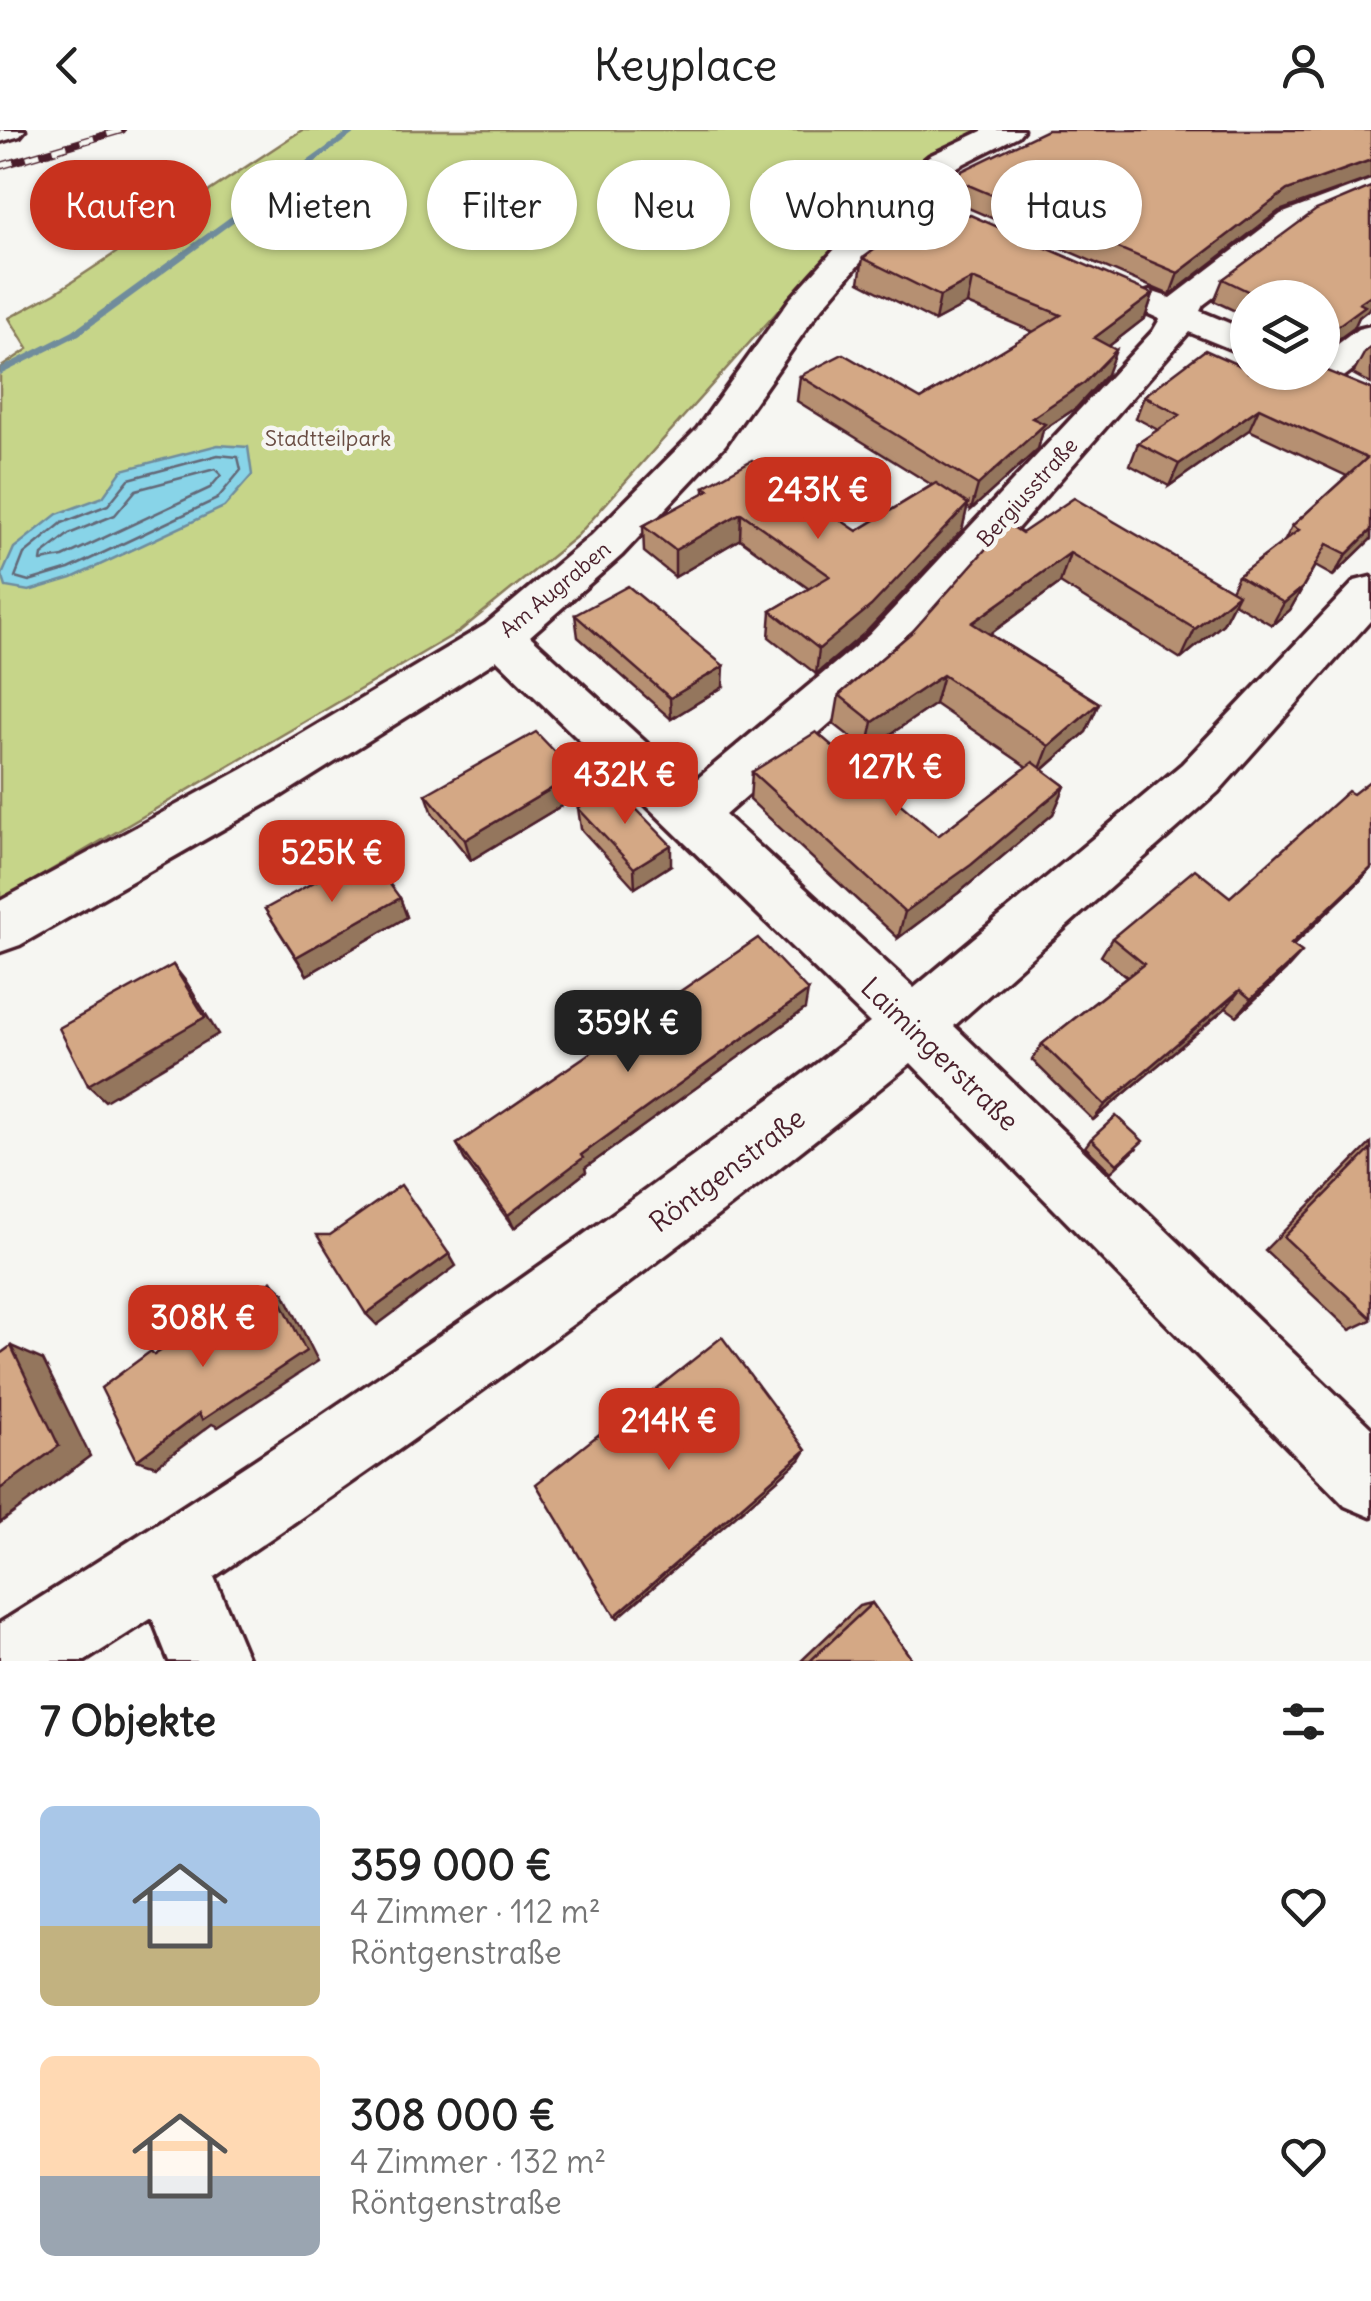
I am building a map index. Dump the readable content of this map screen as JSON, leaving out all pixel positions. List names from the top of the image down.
{
  "streets": {
    "street": [
      "Bergiusstraße",
      "Am Augraben",
      "Laimingerstraße",
      "Röntgenstraße"
    ]
  },
  "crossings": [
    ["Bergiusstraße", "Laimingerstraße"],
    ["Am Augraben", "Laimingerstraße"],
    ["Laimingerstraße", "Röntgenstraße"]
  ],
  "parks": ["Stadtteilpark"],
  "page": {
    "header": "Keyplace",
    "chip": [
      "Kaufen",
      "Mieten",
      "Filter",
      "Neu",
      "Wohnung",
      "Haus"
    ],
    "price": [
      "243K €",
      "127K €",
      "432K €",
      "525K €",
      "359K €",
      "308K €",
      "214K €"
    ],
    "heading": "7 Objekte",
    "list": [
      {
        "name": "359 000 €",
        "note": "4 Zimmer · 112 m² · Röntgenstraße"
      },
      {
        "name": "308 000 €",
        "note": "4 Zimmer · 132 m² · Röntgenstraße"
      }
    ]
  }
}
